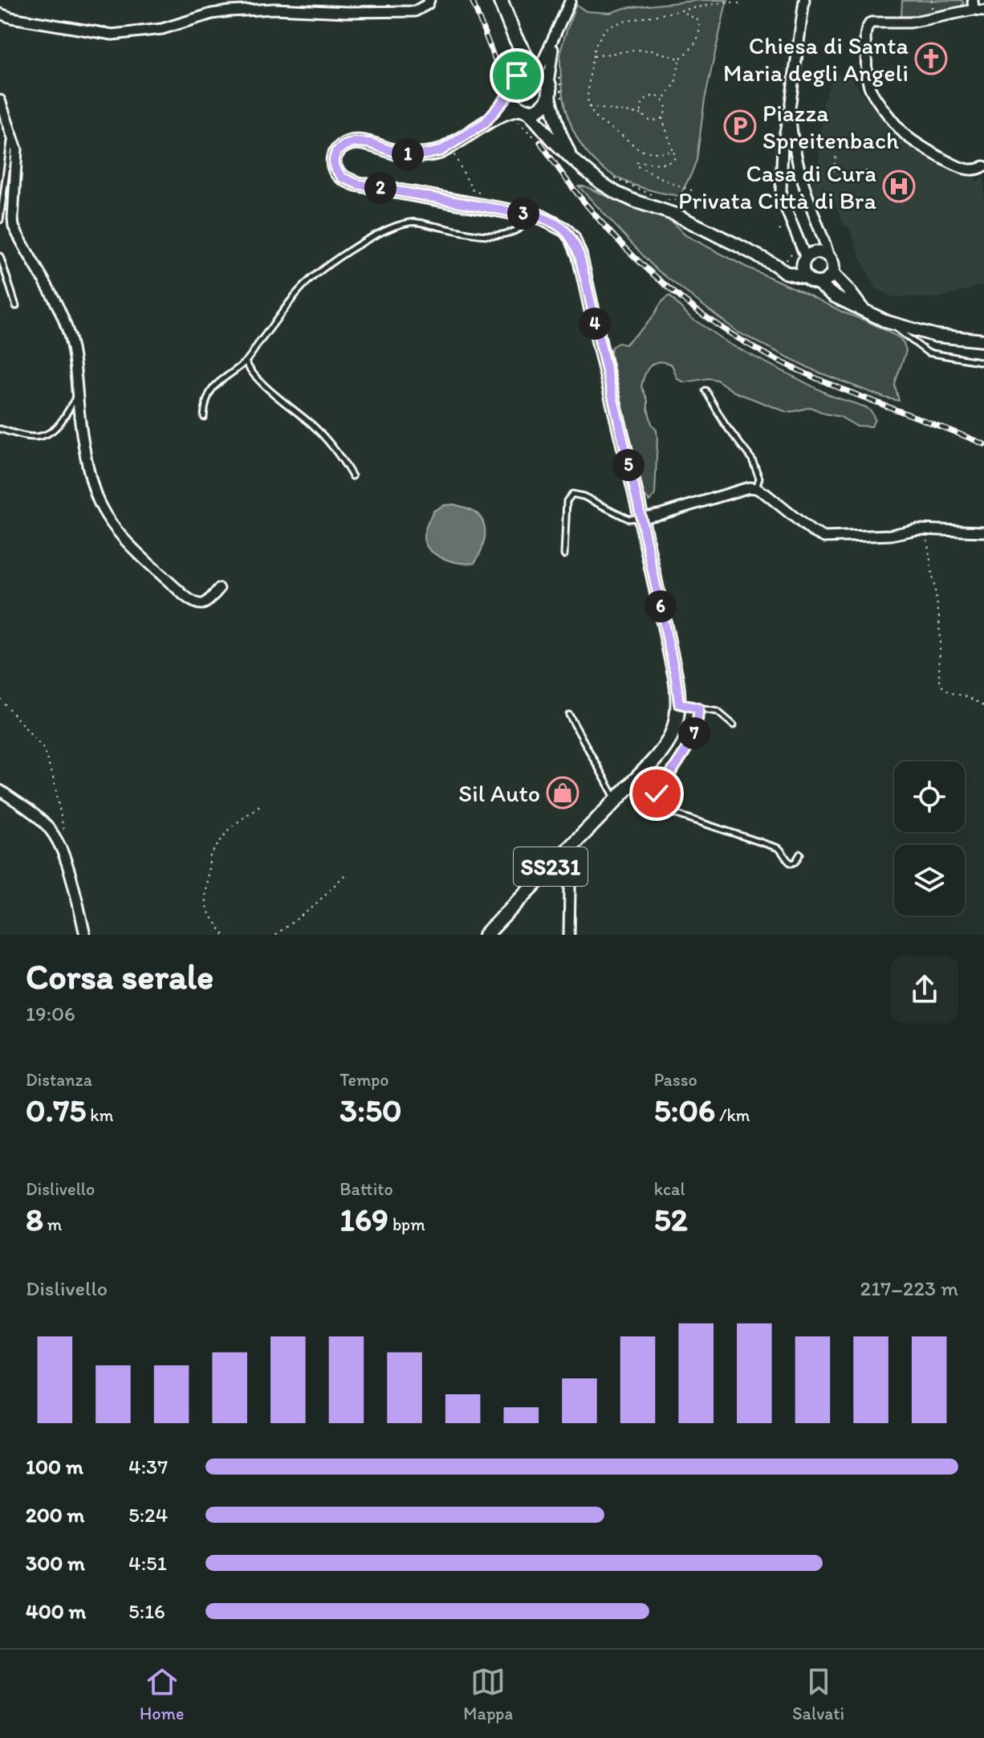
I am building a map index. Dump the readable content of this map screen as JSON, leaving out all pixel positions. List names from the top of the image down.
{
  "streets": {
    "main road": ["SS231"]
  },
  "places": {
    "church": ["Chiesa di Santa Maria degli Angeli"],
    "parking": ["Piazza Spreitenbach"],
    "hospital": ["Casa di Cura Privata Città di Bra"],
    "shop": ["Sil Auto"]
  },
  "page": {
    "pins": [
      "1",
      "2",
      "3",
      "4",
      "5",
      "6",
      "7"
    ],
    "heading": ["Corsa serale", "19:06"],
    "stats": [
      ["Distanza", "0.75 km"],
      ["Tempo", "3:50"],
      ["Passo", "5:06 /km"],
      ["Dislivello", "8 m"],
      ["Battito", "169 bpm"],
      ["kcal", "52"]
    ],
    "chart": ["Dislivello", "217–223 m"],
    "list": [
      {
        "name": "100 m",
        "note": "4:37"
      },
      {
        "name": "200 m",
        "note": "5:24"
      },
      {
        "name": "300 m",
        "note": "4:51"
      },
      {
        "name": "400 m",
        "note": "5:16"
      }
    ],
    "tabs": ["Home", "Mappa", "Salvati"]
  }
}
